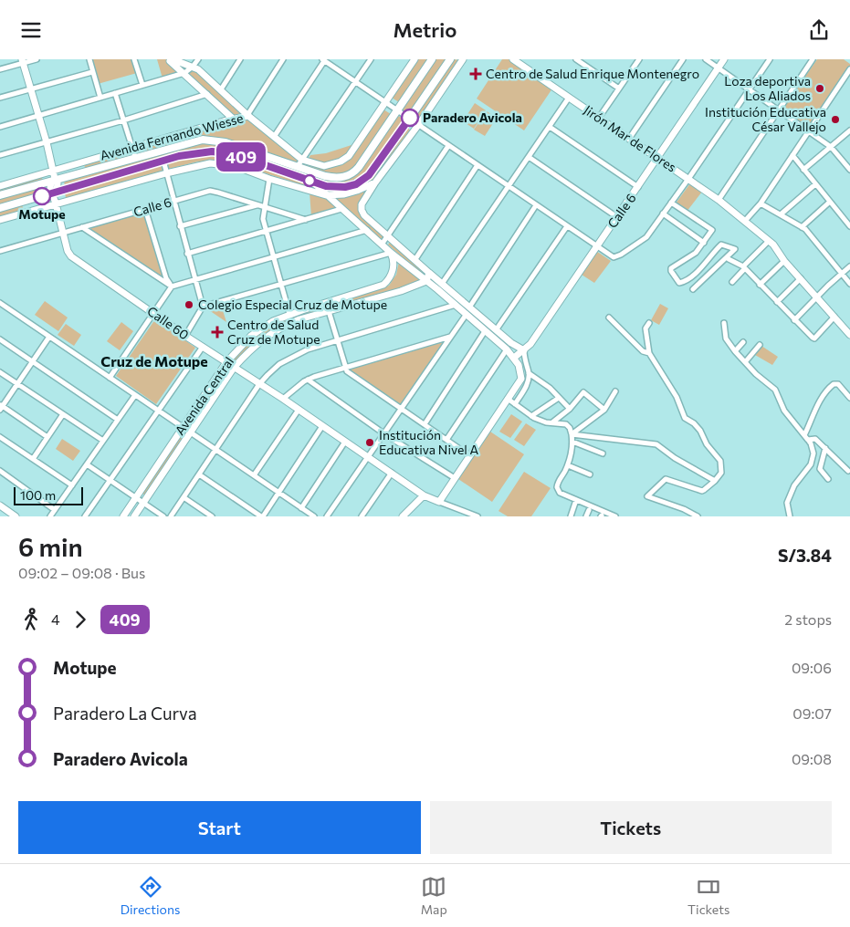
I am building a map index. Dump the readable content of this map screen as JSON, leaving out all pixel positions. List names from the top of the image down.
{
  "streets": {
    "main road": ["Avenida Fernando Wiesse"],
    "street": [
      "Jirón Mar de Flores",
      "Calle 6",
      "Calle 60",
      "Avenida Central"
    ]
  },
  "crossings": [
    ["Avenida Fernando Wiesse", "Calle 60"],
    ["Jirón Mar de Flores", "Calle 6"],
    ["Calle 6", "Calle 60"],
    ["Calle 60", "Avenida Central"]
  ],
  "districts": ["Cruz de Motupe"],
  "places": {
    "health": ["Centro de Salud Enrique Montenegro", "Centro de Salud Cruz de Motupe"],
    "other": [
      "Loza deportiva Los Aliados",
      "Paradero Avicola",
      "Institución Educativa César Vallejo",
      "Motupe",
      "Colegio Especial Cruz de Motupe",
      "Institución Educativa Nivel A"
    ]
  },
  "lines": ["bus line 409"],
  "scale_bar": "100 m",
  "page": {
    "header": "Metrio",
    "on_map": "409",
    "scale": "100 m",
    "heading": ["6 min", "09:02 – 09:08 · Bus", "S/3.84"],
    "legs": ["4", "409", "2 stops"],
    "list": [
      {
        "name": "Motupe",
        "value": "09:06"
      },
      {
        "name": "Paradero La Curva",
        "value": "09:07"
      },
      {
        "name": "Paradero Avicola",
        "value": "09:08"
      }
    ],
    "buttons": ["Start", "Tickets"],
    "tabs": ["Directions", "Map", "Tickets"]
  }
}
